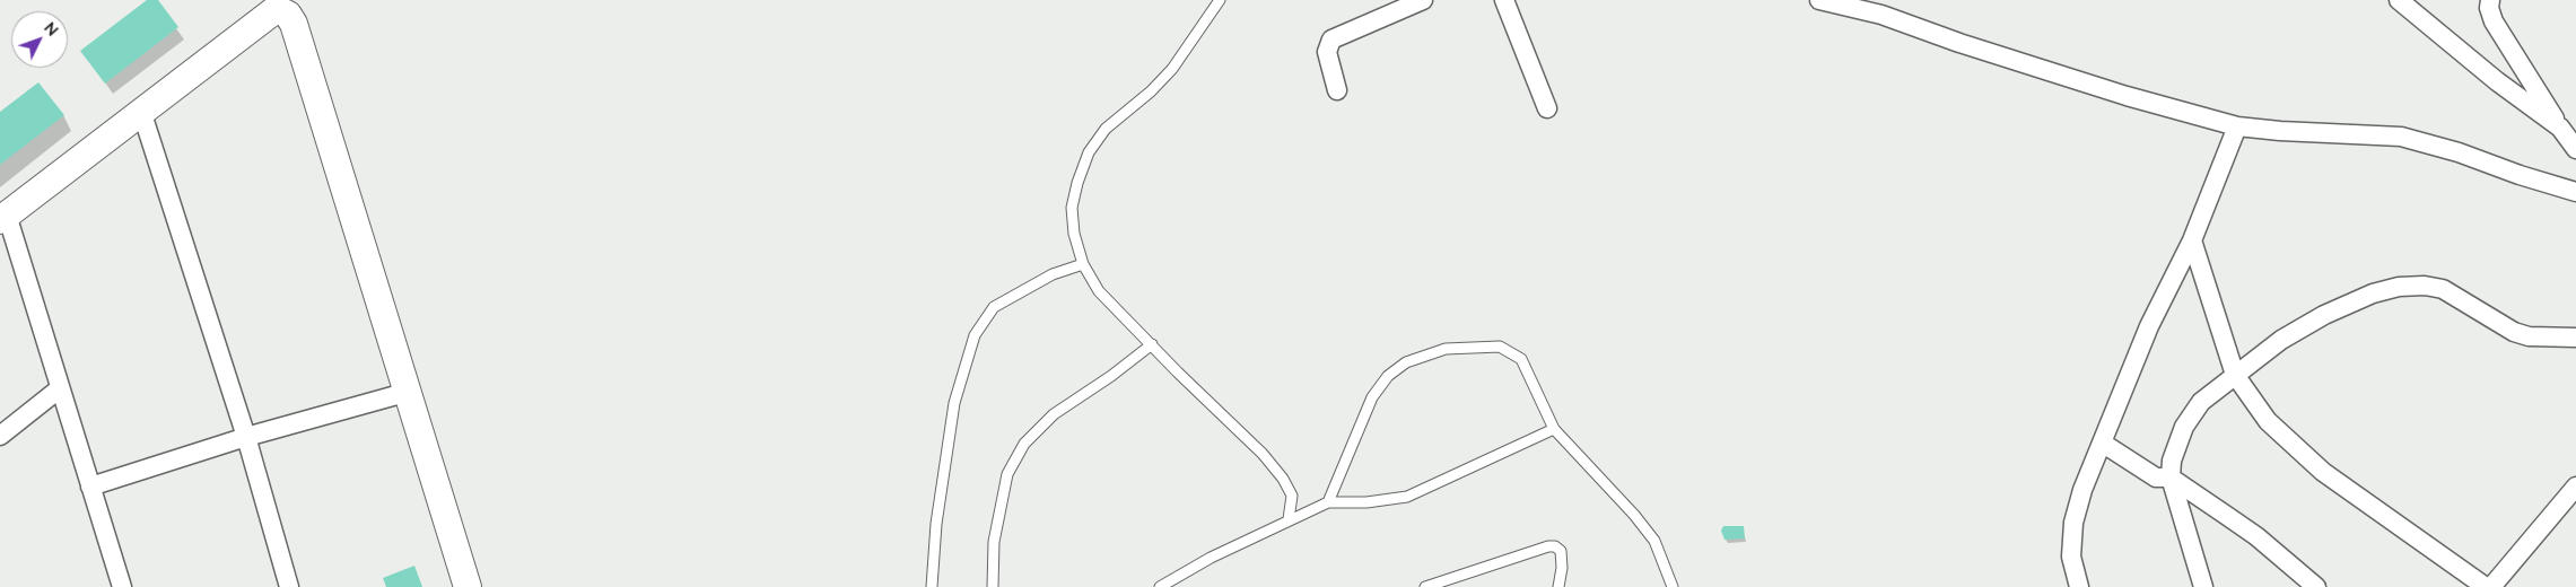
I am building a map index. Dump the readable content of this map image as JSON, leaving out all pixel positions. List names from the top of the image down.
{
  "north": "top right"
}
